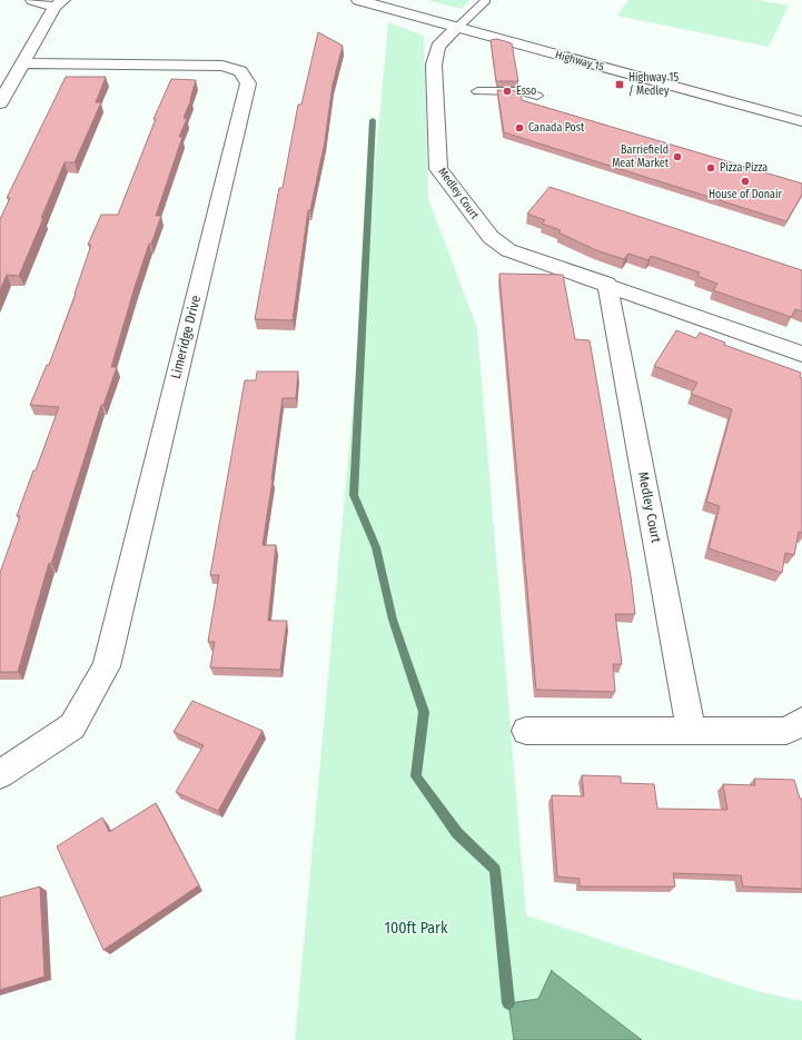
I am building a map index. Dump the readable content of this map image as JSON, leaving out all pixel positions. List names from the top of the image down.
{
  "streets": {
    "street": ["Highway 15", "Medley Court", "Limeridge Drive"]
  },
  "crossings": [
    ["Highway 15", "Medley Court"]
  ],
  "parks": ["100ft Park"],
  "places": {
    "transit": ["Highway 15 / Medley"],
    "other": [
      "Esso",
      "Canada Post",
      "Barriefield Meat Market",
      "Pizza Pizza",
      "House of Donair"
    ]
  }
}
